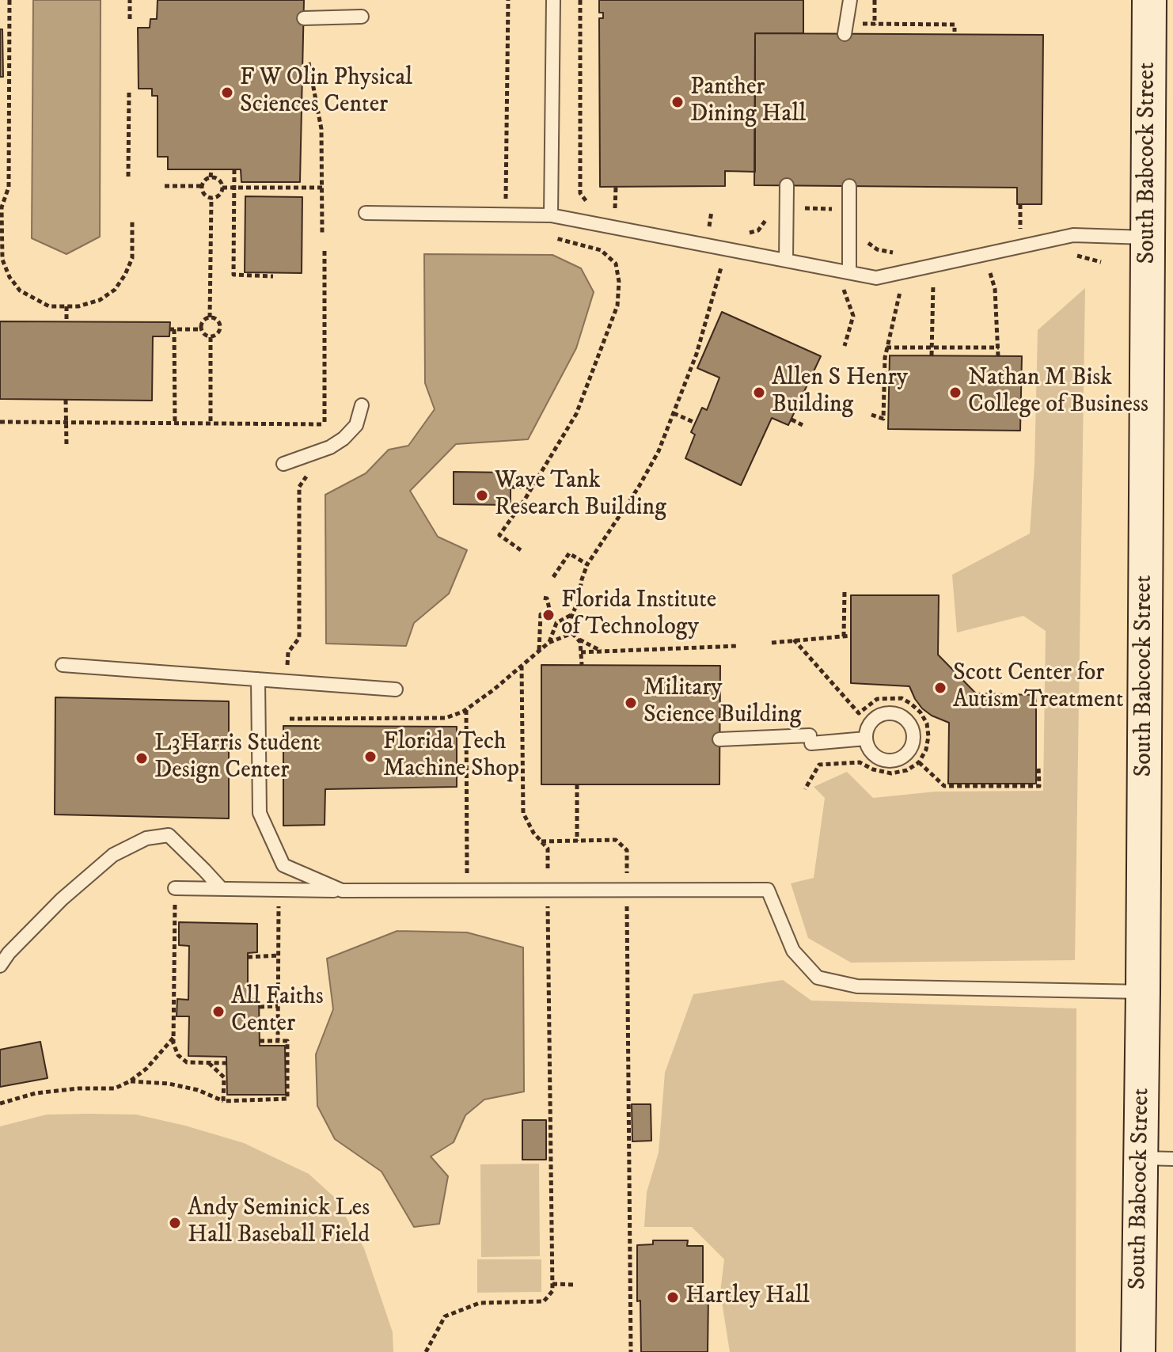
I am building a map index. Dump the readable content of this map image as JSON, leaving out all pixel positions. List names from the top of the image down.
{
  "streets": {
    "main road": ["South Babcock Street"]
  },
  "places": [
    "F W Olin Physical Sciences Center",
    "Panther Dining Hall",
    "Allen S Henry Building",
    "Nathan M Bisk College of Business",
    "Wave Tank Research Building",
    "Florida Institute of Technology",
    "Scott Center for Autism Treatment",
    "Military Science Building",
    "Florida Tech Machine Shop",
    "L3Harris Student Design Center",
    "All Faiths Center",
    "Andy Seminick Les Hall Baseball Field",
    "Hartley Hall"
  ]
}
